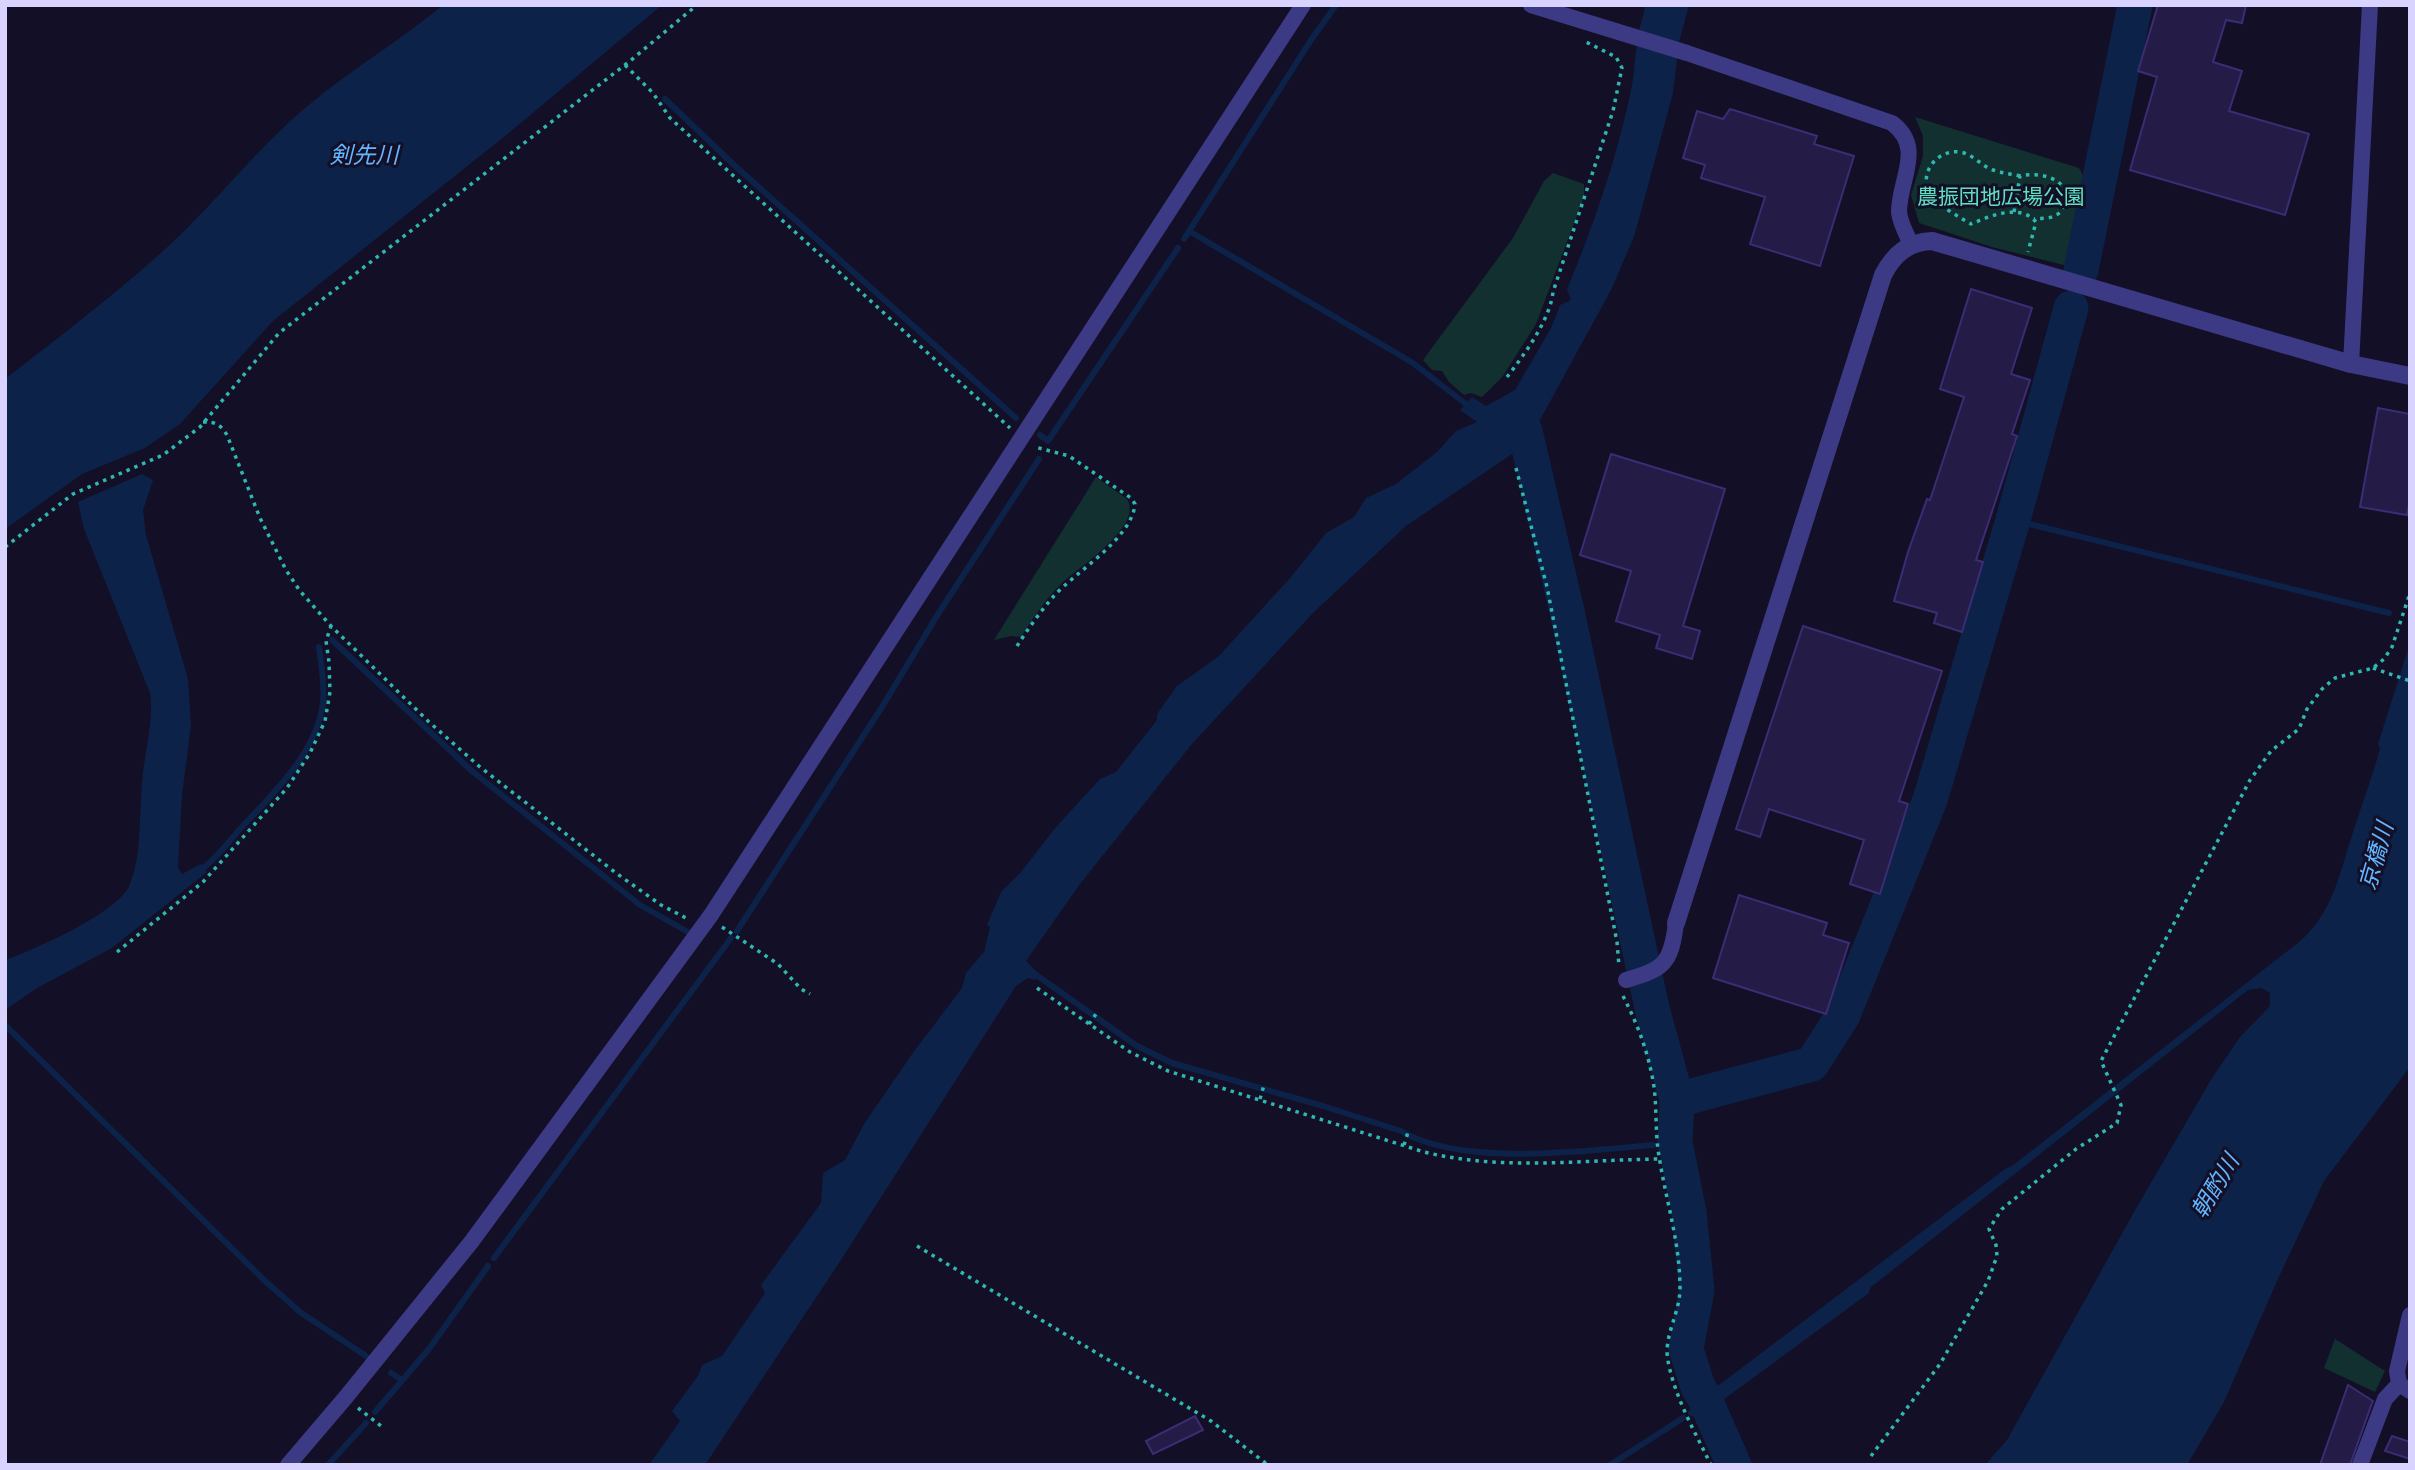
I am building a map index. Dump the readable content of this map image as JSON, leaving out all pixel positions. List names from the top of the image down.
{
  "water": ["剣先川", "京橋川", "朝酌川"],
  "parks": ["農振団地広場公園"]
}
